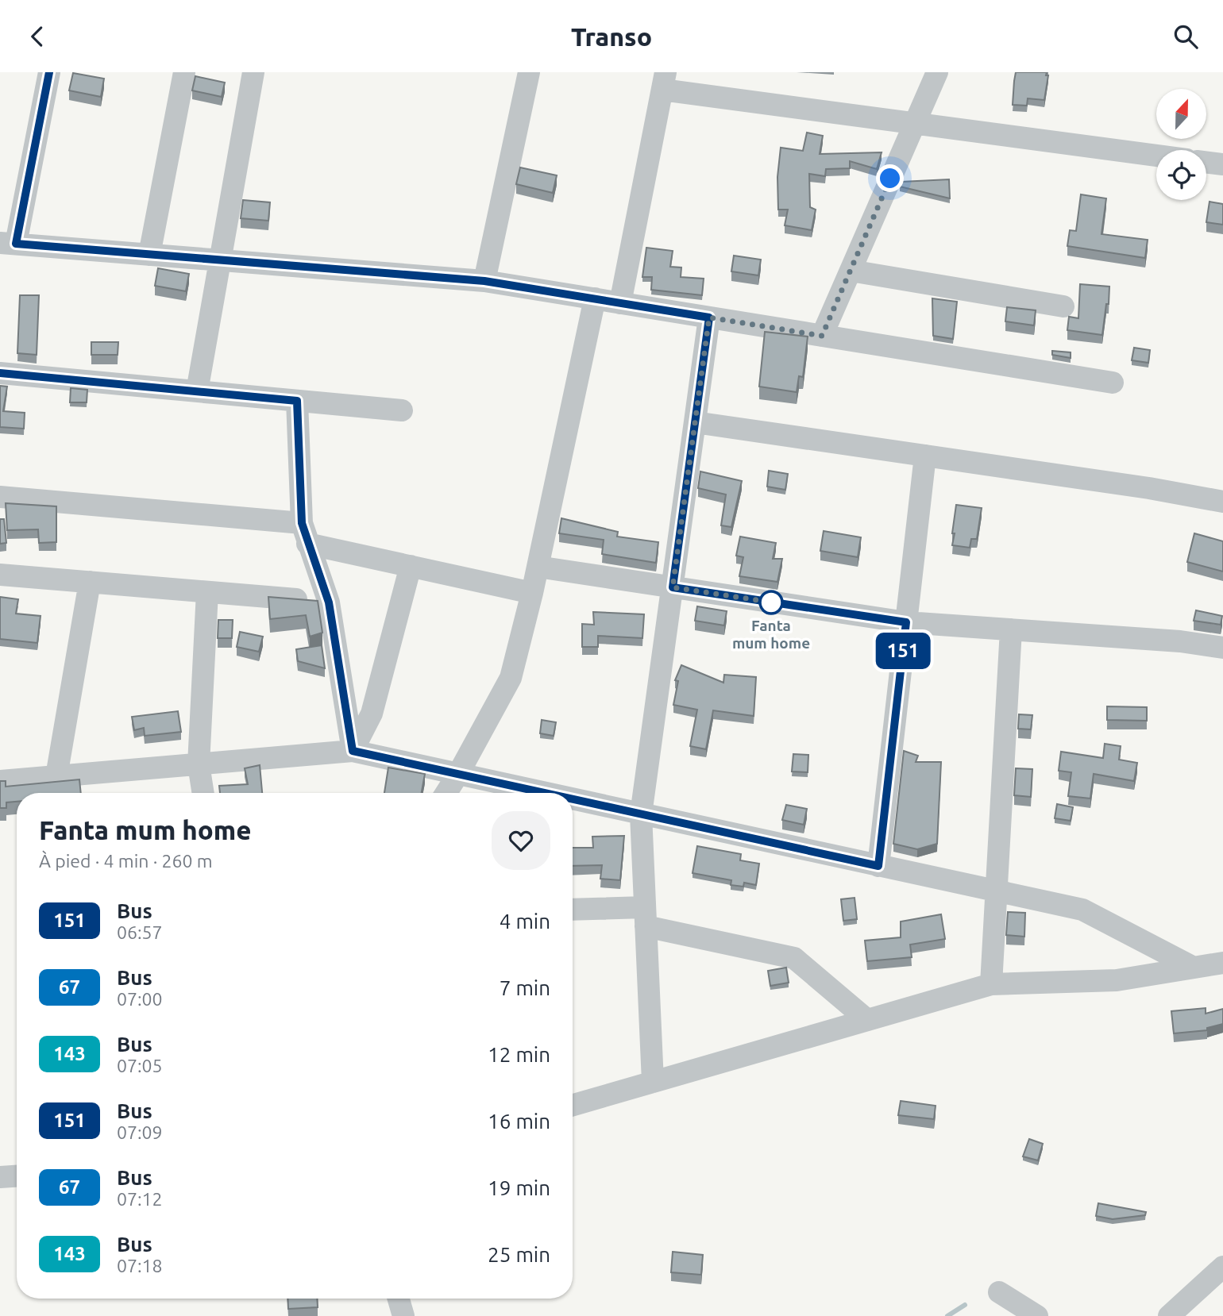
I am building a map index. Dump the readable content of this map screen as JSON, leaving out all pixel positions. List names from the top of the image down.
{
  "places": ["Fanta mum home"],
  "lines": ["bus line 151"],
  "north": "top",
  "page": {
    "header": "Transo",
    "on_map": "151",
    "heading": ["Fanta mum home", "À pied · 4 min · 260 m"],
    "list": [
      {
        "mark": "151",
        "name": "Bus",
        "note": "06:57",
        "value": "4 min"
      },
      {
        "mark": "67",
        "name": "Bus",
        "note": "07:00",
        "value": "7 min"
      },
      {
        "mark": "143",
        "name": "Bus",
        "note": "07:05",
        "value": "12 min"
      },
      {
        "mark": "151",
        "name": "Bus",
        "note": "07:09",
        "value": "16 min"
      },
      {
        "mark": "67",
        "name": "Bus",
        "note": "07:12",
        "value": "19 min"
      },
      {
        "mark": "143",
        "name": "Bus",
        "note": "07:18",
        "value": "25 min"
      }
    ]
  }
}
